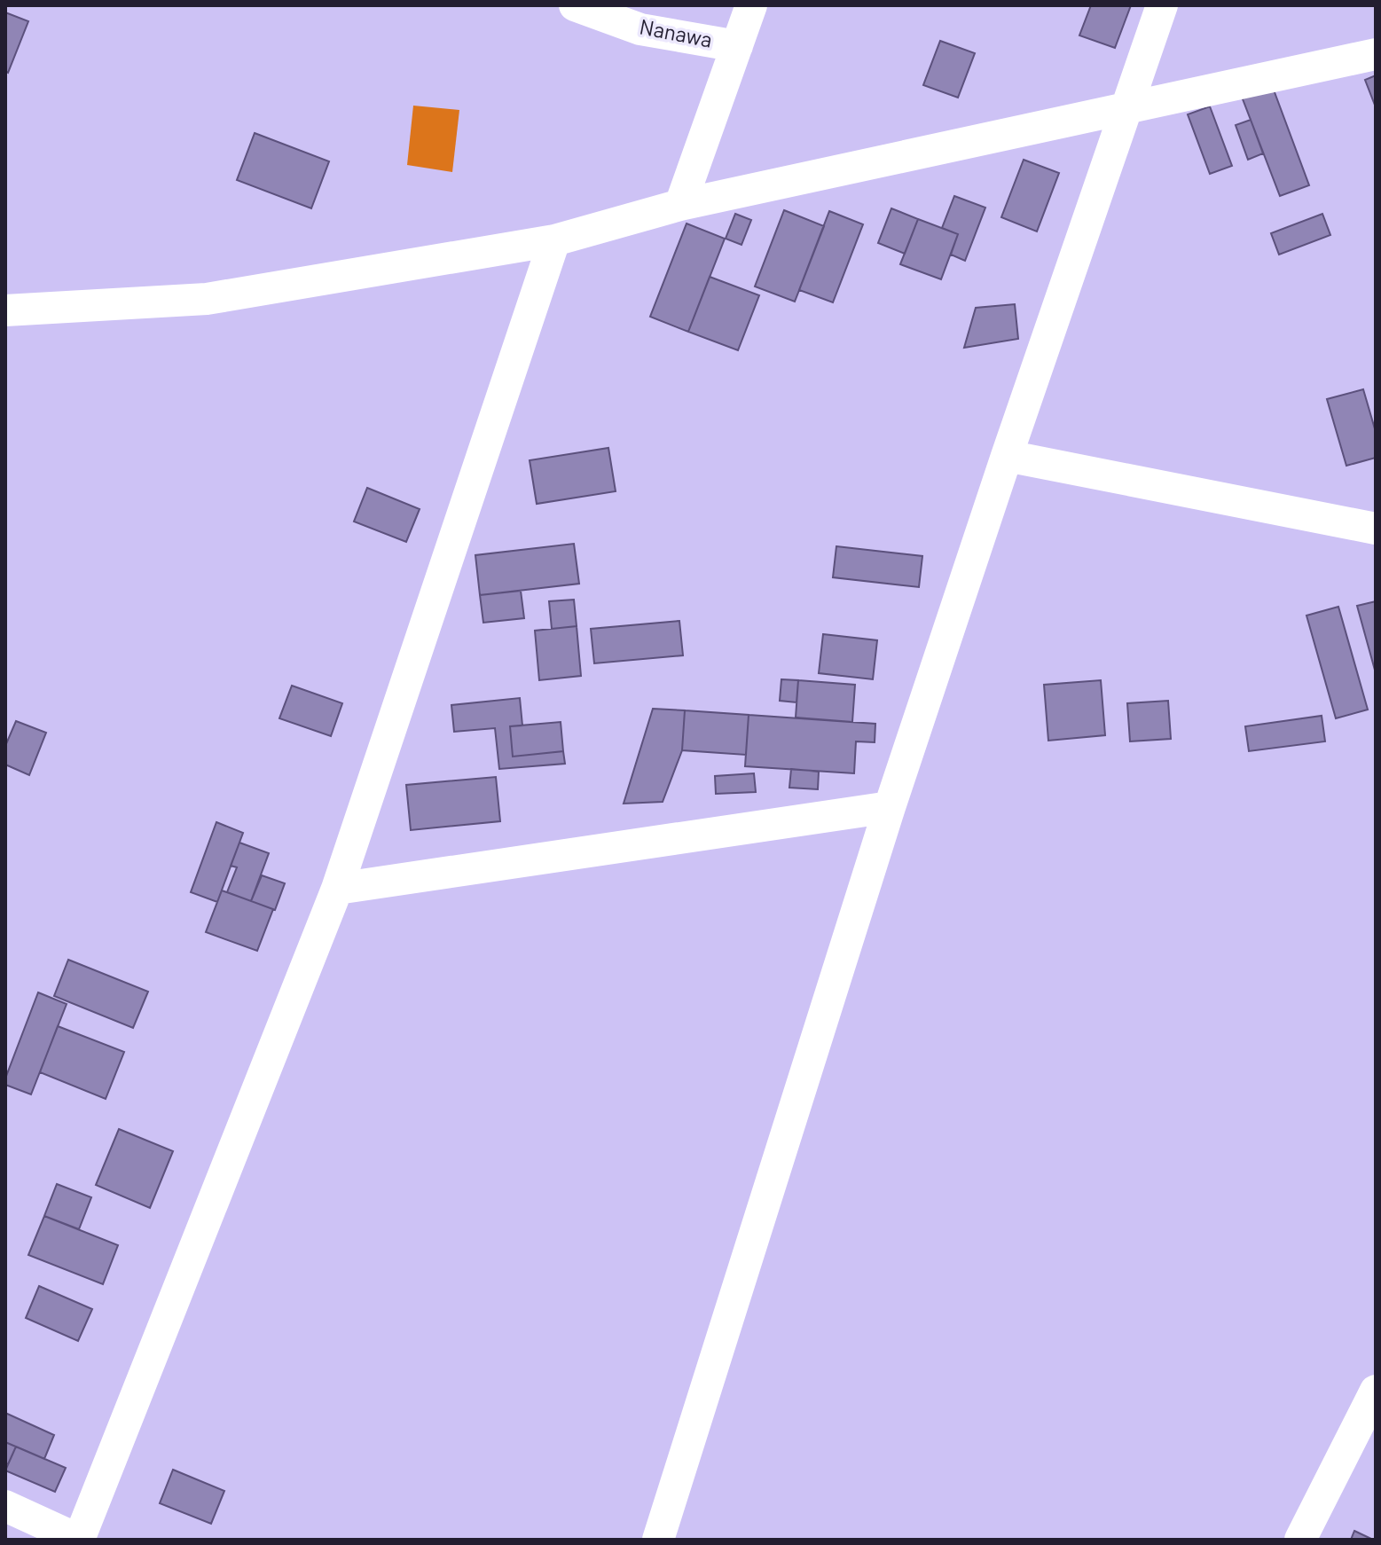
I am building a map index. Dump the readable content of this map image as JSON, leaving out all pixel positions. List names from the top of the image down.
{
  "streets": {
    "street": ["Nanawa"]
  }
}
